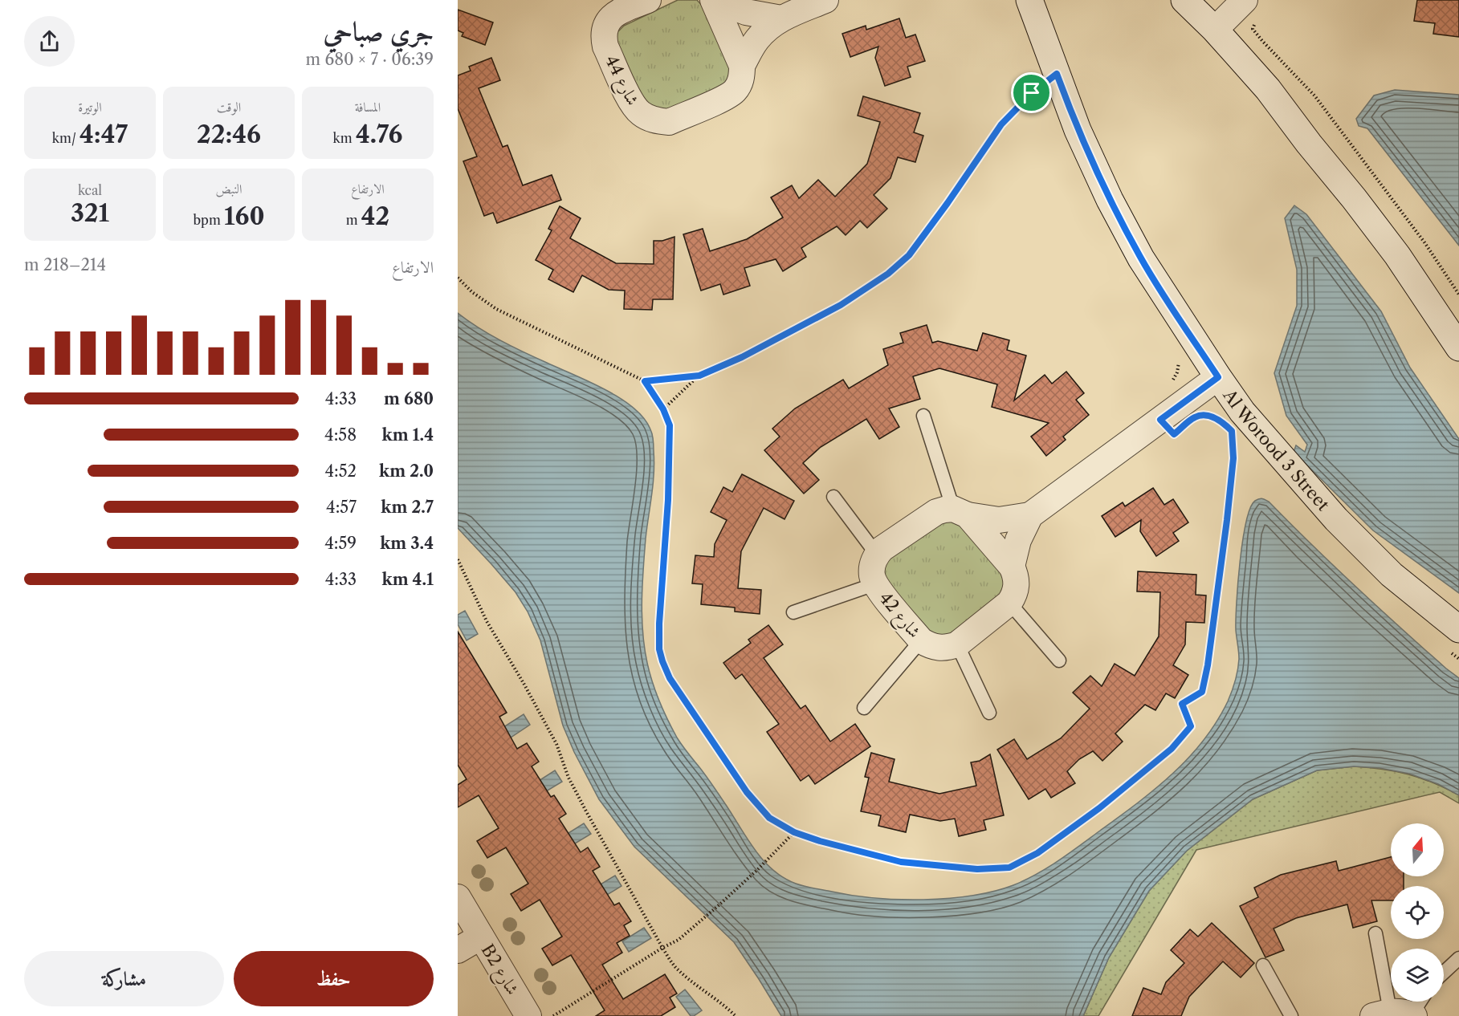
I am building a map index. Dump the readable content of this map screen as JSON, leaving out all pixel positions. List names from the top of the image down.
{
  "streets": {
    "street": [
      "شارع 44",
      "Al Worood 3 Street",
      "شارع 42",
      "B2 شارع"
    ]
  },
  "north": "top",
  "page": {
    "heading": ["جري صباحي", "06:39 · 7 × 680 m"],
    "stats": [
      ["المسافة", "4.76 km"],
      ["الوقت", "22:46"],
      ["الوتيرة", "4:47 /km"],
      ["الارتفاع", "42 m"],
      ["النبض", "160 bpm"],
      ["kcal", "321"]
    ],
    "chart": ["الارتفاع", "214–218 m"],
    "list": [
      {
        "name": "680 m",
        "note": "4:33"
      },
      {
        "name": "1.4 km",
        "note": "4:58"
      },
      {
        "name": "2.0 km",
        "note": "4:52"
      },
      {
        "name": "2.7 km",
        "note": "4:57"
      },
      {
        "name": "3.4 km",
        "note": "4:59"
      },
      {
        "name": "4.1 km",
        "note": "4:33"
      }
    ],
    "buttons": ["حفظ", "مشاركة"]
  }
}
